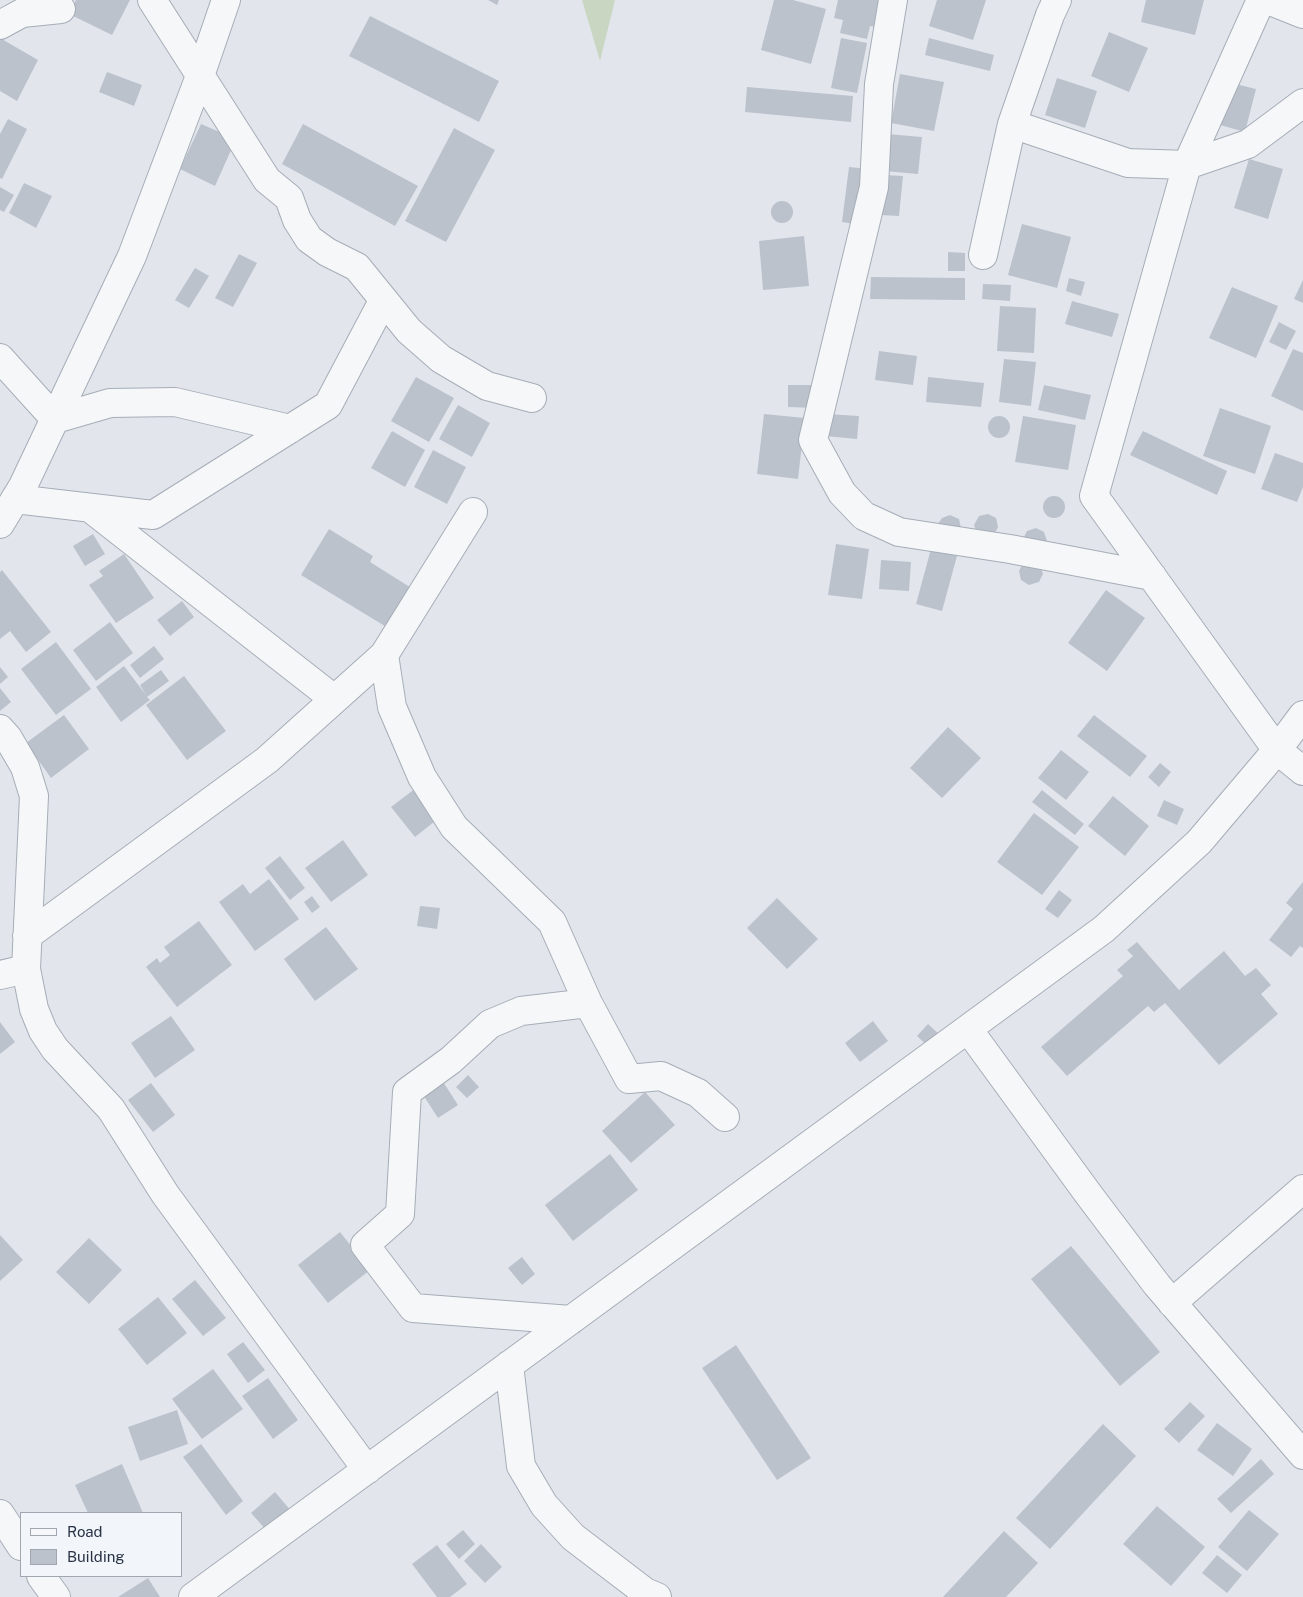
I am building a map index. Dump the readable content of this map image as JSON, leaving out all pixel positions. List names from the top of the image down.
{
  "legend": ["Road", "Building"]
}
